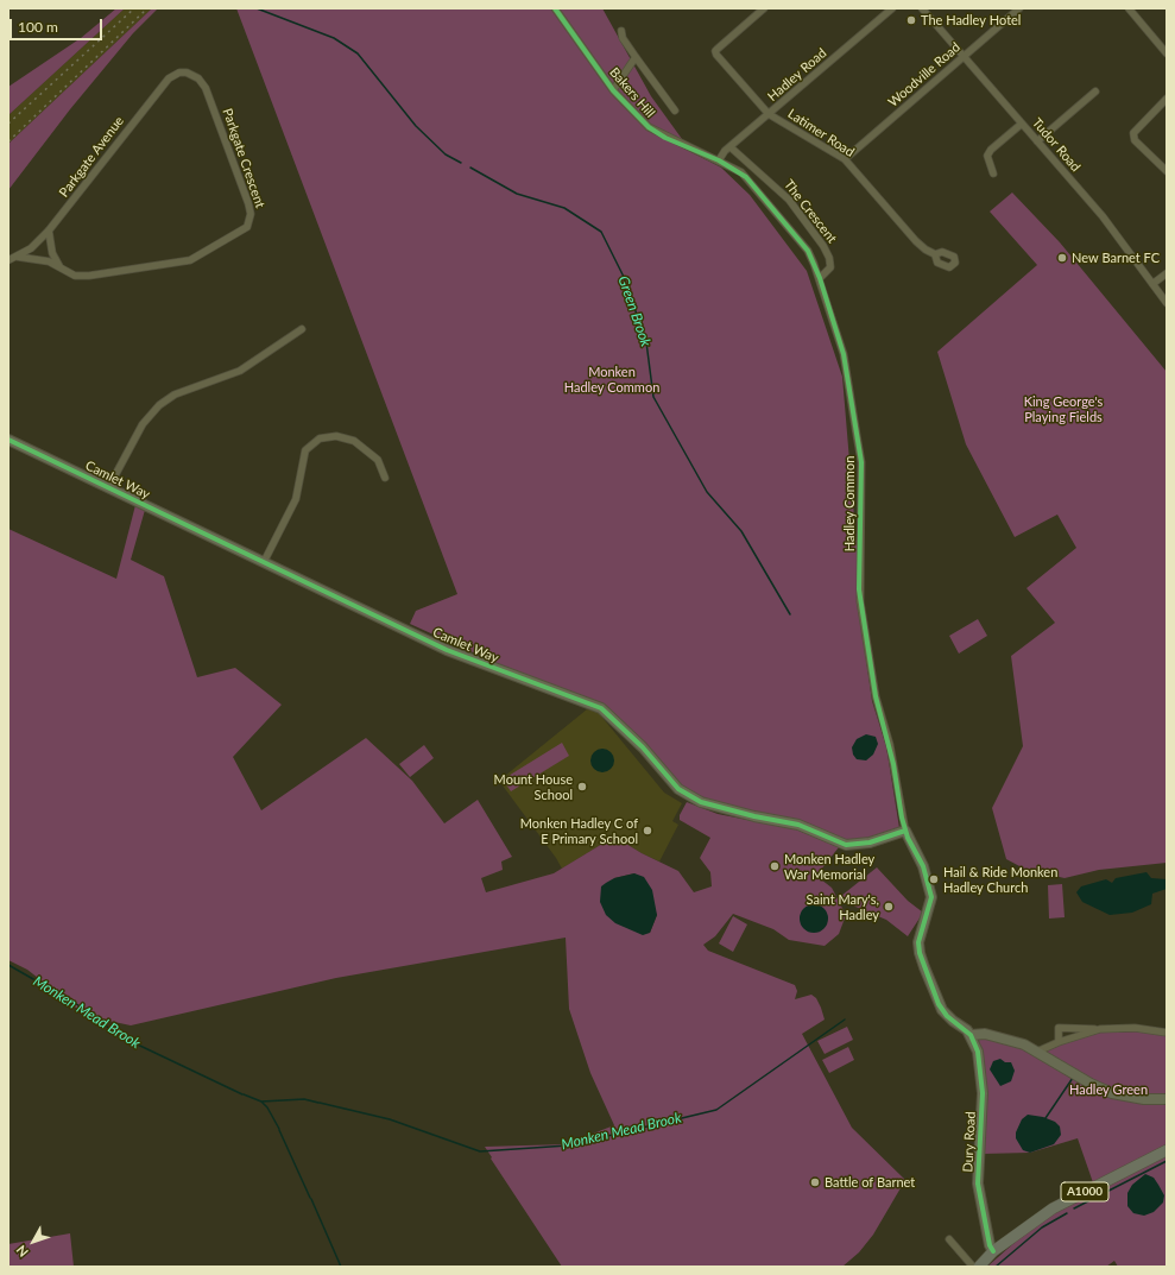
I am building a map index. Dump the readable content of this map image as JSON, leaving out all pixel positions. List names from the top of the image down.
{
  "streets": {
    "main road": ["A1000"],
    "street": [
      "Hadley Road",
      "Woodville Road",
      "Bakers Hill",
      "Latimer Road",
      "Tudor Road",
      "Parkgate Avenue",
      "Parkgate Crescent",
      "The Crescent",
      "Camlet Way",
      "Hadley Common",
      "Dury Road"
    ]
  },
  "crossings": [
    ["Hadley Road", "Bakers Hill"],
    ["Hadley Road", "Latimer Road"],
    ["Hadley Road", "The Crescent"],
    ["Hadley Road", "Hadley Common"],
    ["Woodville Road", "Latimer Road"],
    ["Woodville Road", "Tudor Road"],
    ["Bakers Hill", "Hadley Common"],
    ["Parkgate Avenue", "Parkgate Crescent"],
    ["The Crescent", "Hadley Common"],
    ["Camlet Way", "Hadley Common"],
    ["Dury Road", "A1000"]
  ],
  "water": ["Green Brook", "Monken Mead Brook"],
  "parks": ["Monken Hadley Common", "King George's Playing Fields", "Hadley Green"],
  "places": [
    "The Hadley Hotel",
    "New Barnet FC",
    "Mount House School",
    "Monken Hadley C of E Primary School",
    "Monken Hadley War Memorial",
    "Hail & Ride Monken Hadley Church",
    "Saint Mary's, Hadley",
    "Battle of Barnet"
  ],
  "scale_bar": "100 m",
  "north": "bottom left"
}
